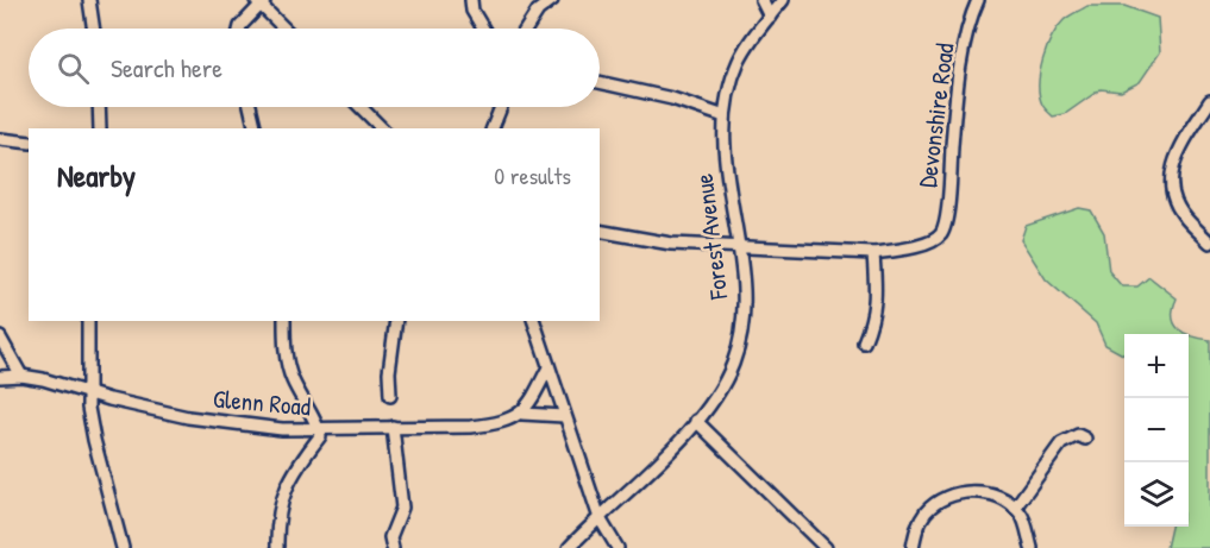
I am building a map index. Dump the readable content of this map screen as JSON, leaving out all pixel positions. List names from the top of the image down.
{
  "streets": {
    "street": ["Devonshire Road", "Forest Avenue", "Glenn Road"]
  },
  "page": {
    "search": "Search here",
    "heading": ["Nearby", "0 results"],
    "map_buttons": ["+", "−"]
  }
}
